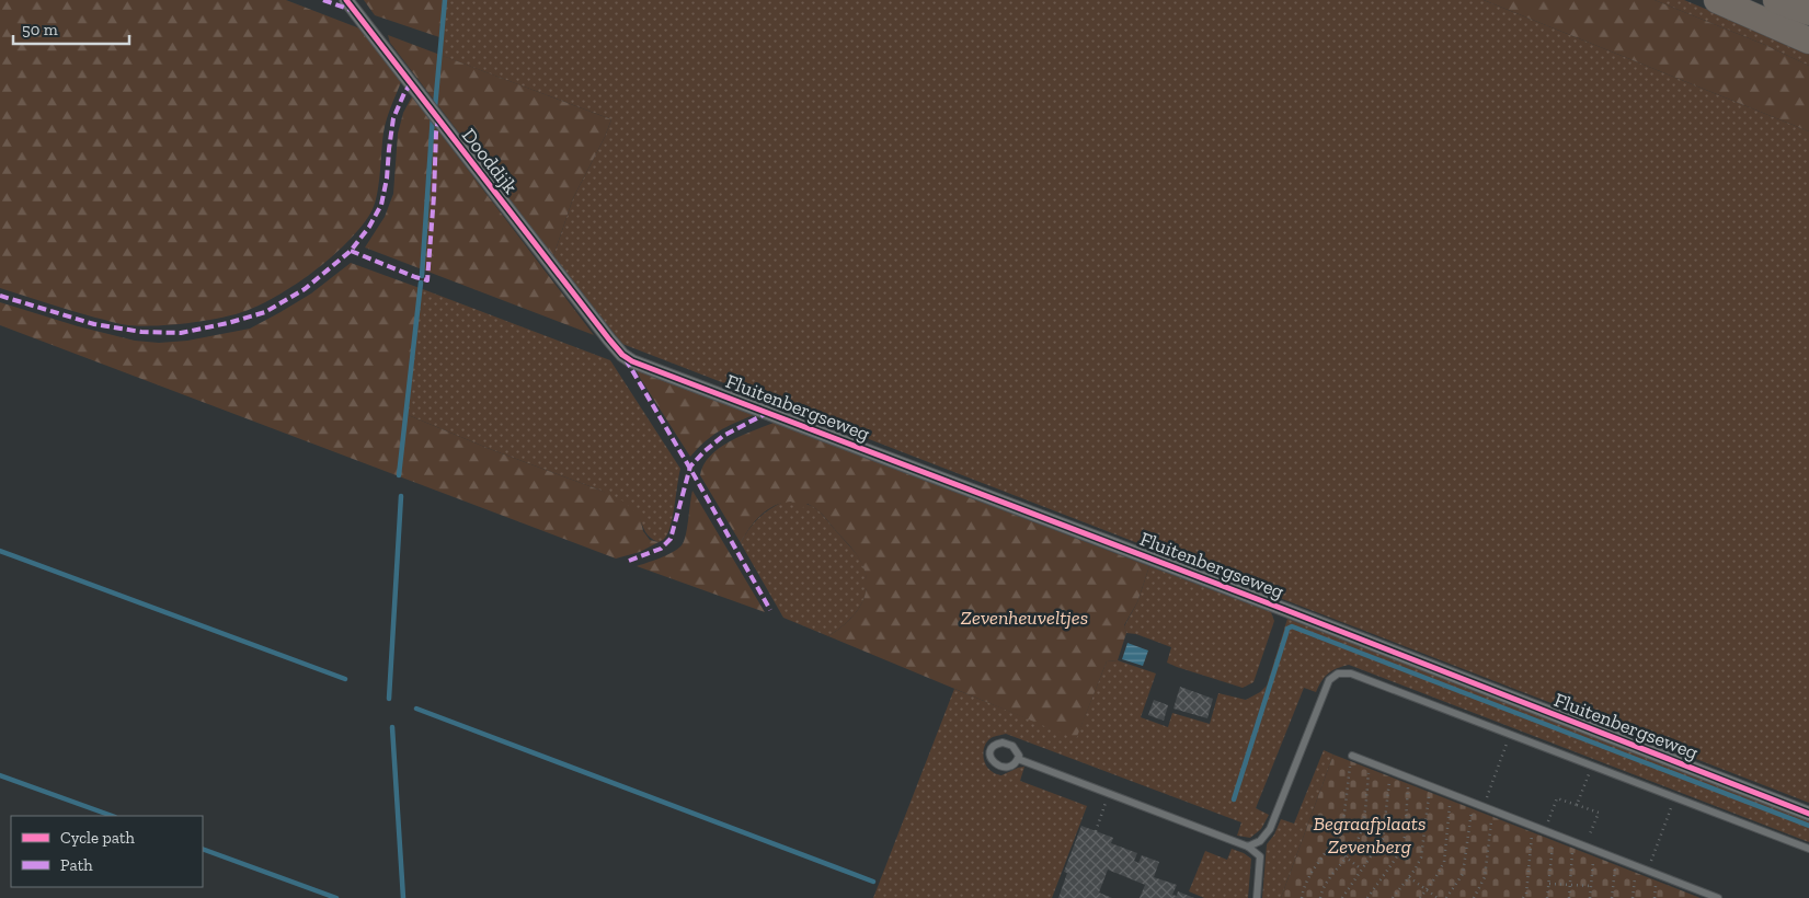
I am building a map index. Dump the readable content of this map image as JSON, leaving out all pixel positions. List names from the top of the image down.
{
  "streets": {
    "street": ["Dooddijk", "Fluitenbergseweg"]
  },
  "crossings": [
    ["Dooddijk", "Fluitenbergseweg"]
  ],
  "parks": ["Zevenheuveltjes", "Begraafplaats Zevenberg"],
  "legend": ["Cycle path", "Path"],
  "scale_bar": "50 m"
}
